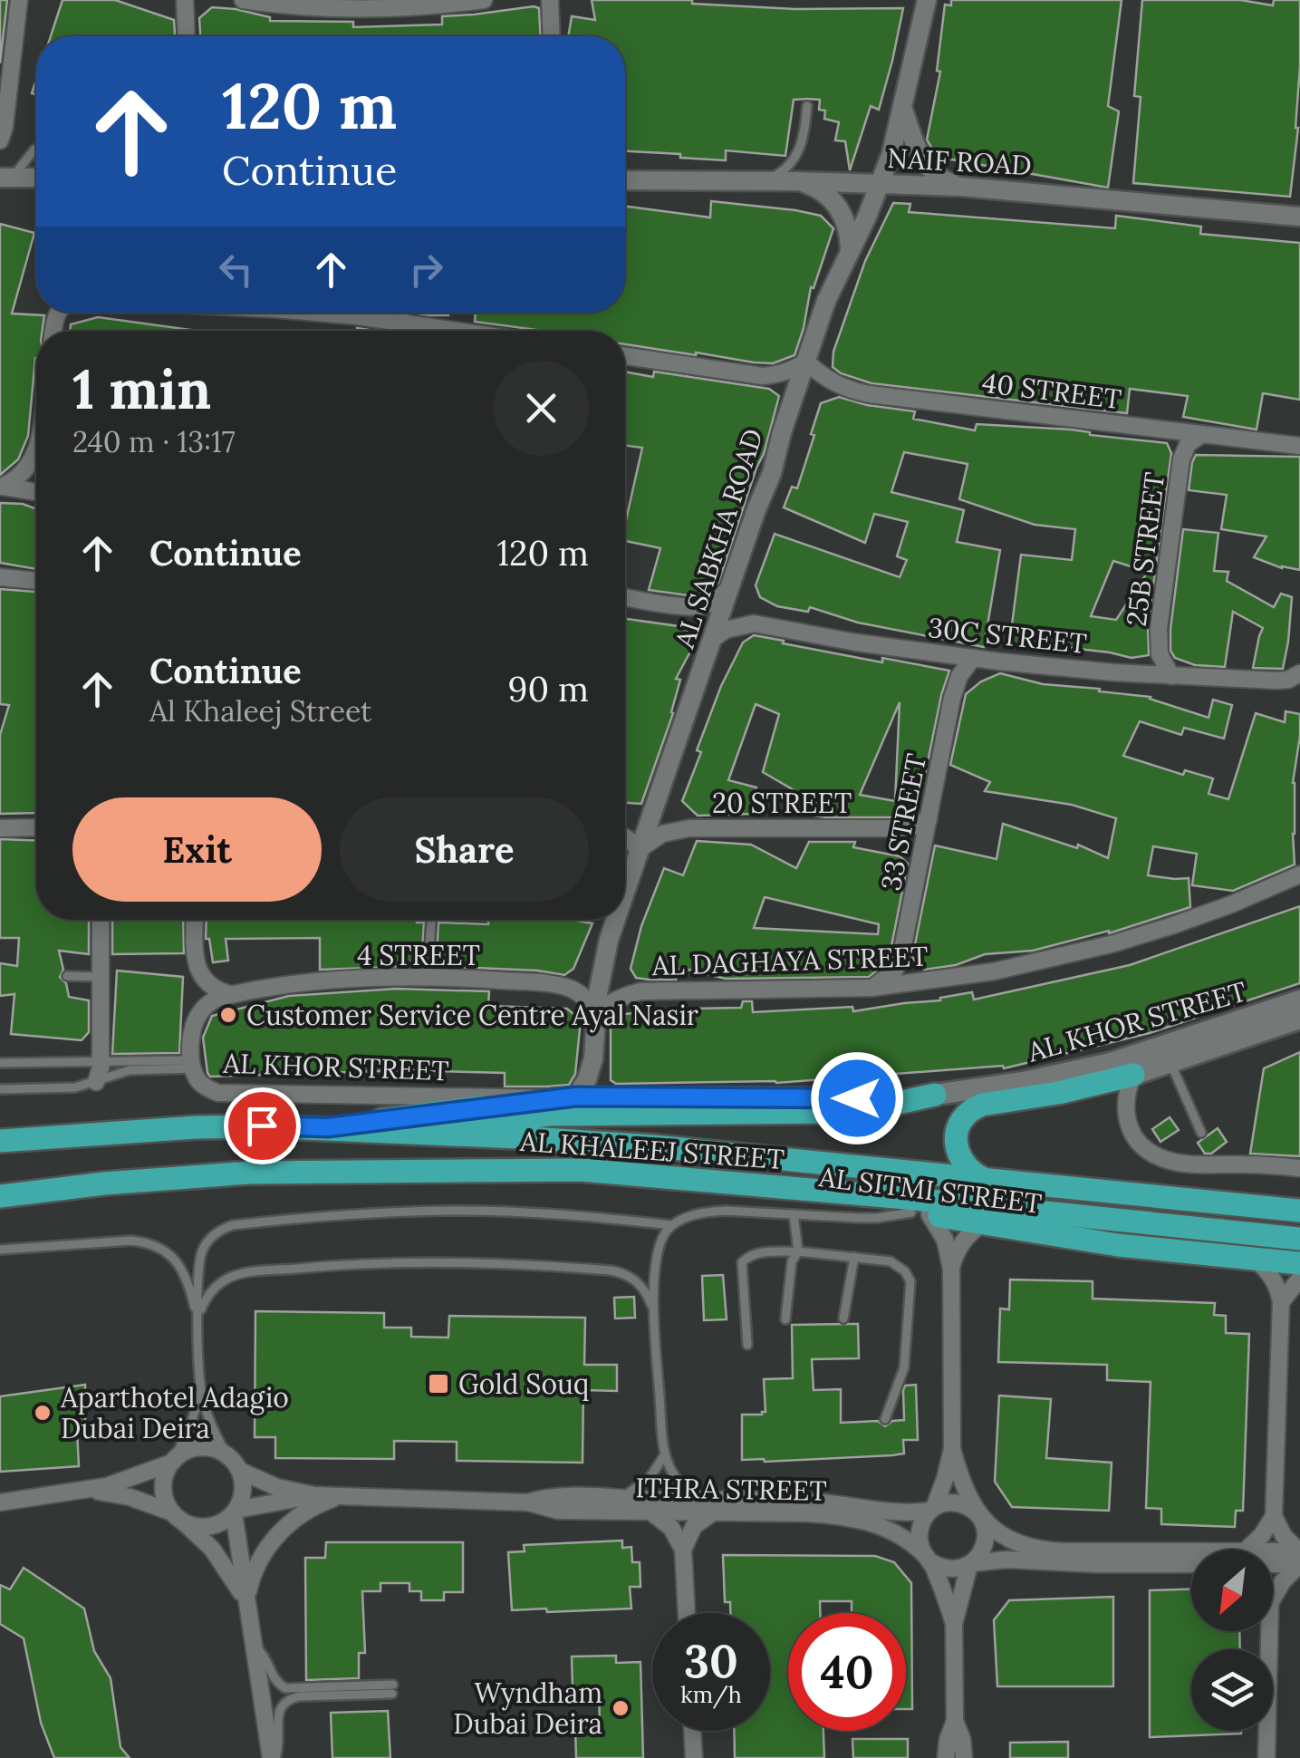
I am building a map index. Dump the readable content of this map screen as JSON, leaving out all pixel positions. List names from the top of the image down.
{
  "streets": {
    "main road": ["AL KHOR STREET", "AL KHALEEJ STREET", "AL SITMI STREET"],
    "street": [
      "NAIF ROAD",
      "40 STREET",
      "AL SABKHA ROAD",
      "25B STREET",
      "30C STREET",
      "20 STREET",
      "33 STREET",
      "4 STREET",
      "AL DAGHAYA STREET",
      "ITHRA STREET"
    ]
  },
  "crossings": [
    ["NAIF ROAD", "AL SABKHA ROAD"],
    ["40 STREET", "AL SABKHA ROAD"],
    ["40 STREET", "25B STREET"],
    ["AL SABKHA ROAD", "30C STREET"],
    ["AL SABKHA ROAD", "20 STREET"],
    ["AL SABKHA ROAD", "4 STREET"],
    ["AL SABKHA ROAD", "AL DAGHAYA STREET"],
    ["AL SABKHA ROAD", "AL KHOR STREET"],
    ["25B STREET", "30C STREET"],
    ["30C STREET", "33 STREET"],
    ["20 STREET", "33 STREET"],
    ["33 STREET", "AL DAGHAYA STREET"],
    ["4 STREET", "AL DAGHAYA STREET"],
    ["AL KHALEEJ STREET", "AL SITMI STREET"]
  ],
  "places": {
    "other": ["Customer Service Centre Ayal Nasir", "Aparthotel Adagio Dubai Deira", "Wyndham Dubai Deira"],
    "transit": ["Gold Souq"]
  },
  "north": "bottom left",
  "page": {
    "turn": ["120 m", "Continue"],
    "heading": ["1 min", "240 m · 13:17"],
    "list": [
      {
        "name": "Continue",
        "value": "120 m"
      },
      {
        "name": "Continue",
        "note": "Al Khaleej Street",
        "value": "90 m"
      }
    ],
    "buttons": ["Exit", "Share"],
    "speed": "30 km/h",
    "limit": "40"
  }
}
